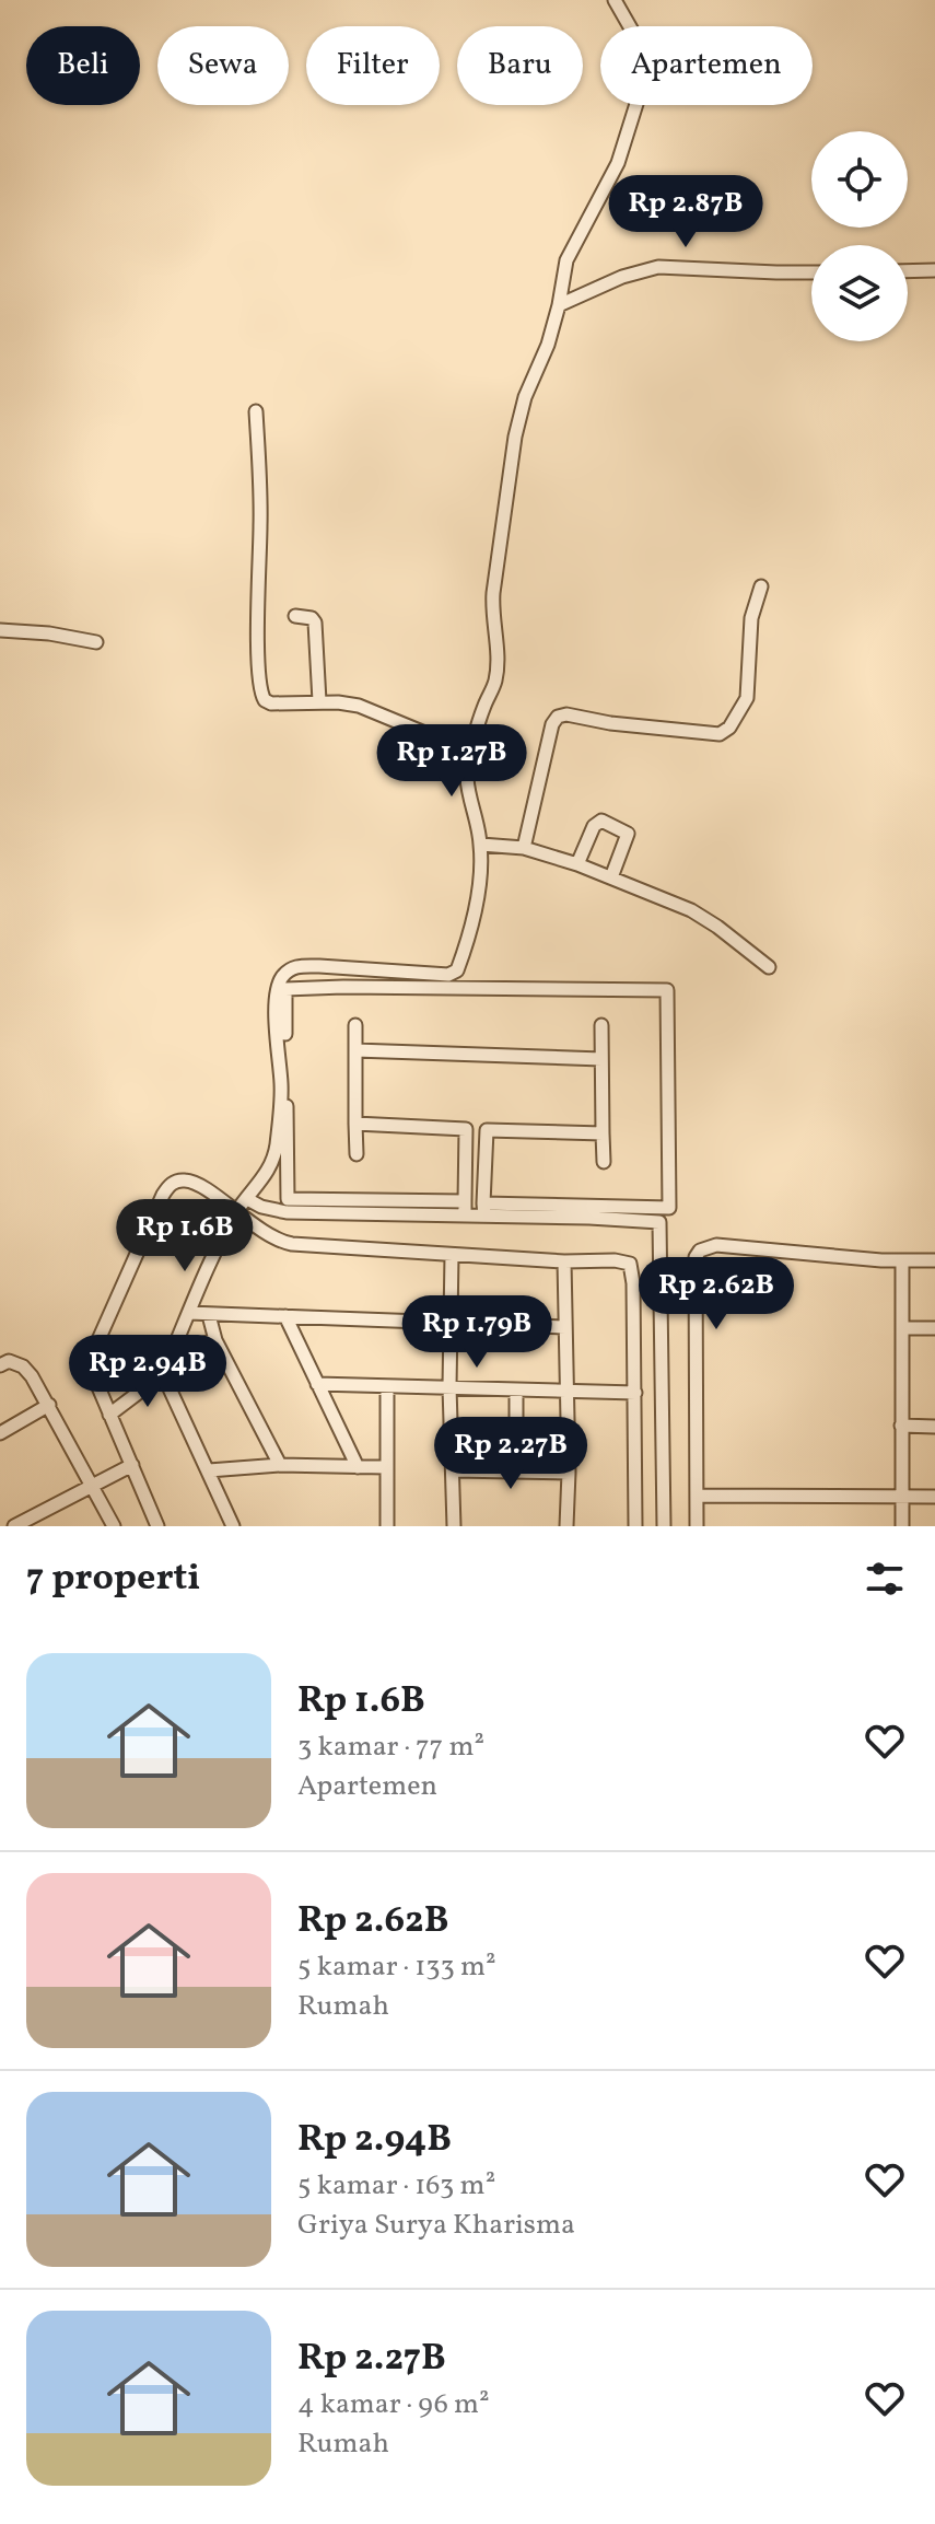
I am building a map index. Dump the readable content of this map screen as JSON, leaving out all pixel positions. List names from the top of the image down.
{
  "page": {
    "chip": [
      "Beli",
      "Sewa",
      "Filter",
      "Baru",
      "Apartemen"
    ],
    "price": [
      "Rp 2.87B",
      "Rp 1.27B",
      "Rp 1.6B",
      "Rp 2.62B",
      "Rp 1.79B",
      "Rp 2.94B",
      "Rp 2.27B"
    ],
    "heading": "7 properti",
    "list": [
      {
        "name": "Rp 1.6B",
        "note": "3 kamar · 77 m² · Apartemen"
      },
      {
        "name": "Rp 2.62B",
        "note": "5 kamar · 133 m² · Rumah"
      },
      {
        "name": "Rp 2.94B",
        "note": "5 kamar · 163 m² · Griya Surya Kharisma"
      },
      {
        "name": "Rp 2.27B",
        "note": "4 kamar · 96 m² · Rumah"
      }
    ]
  }
}
